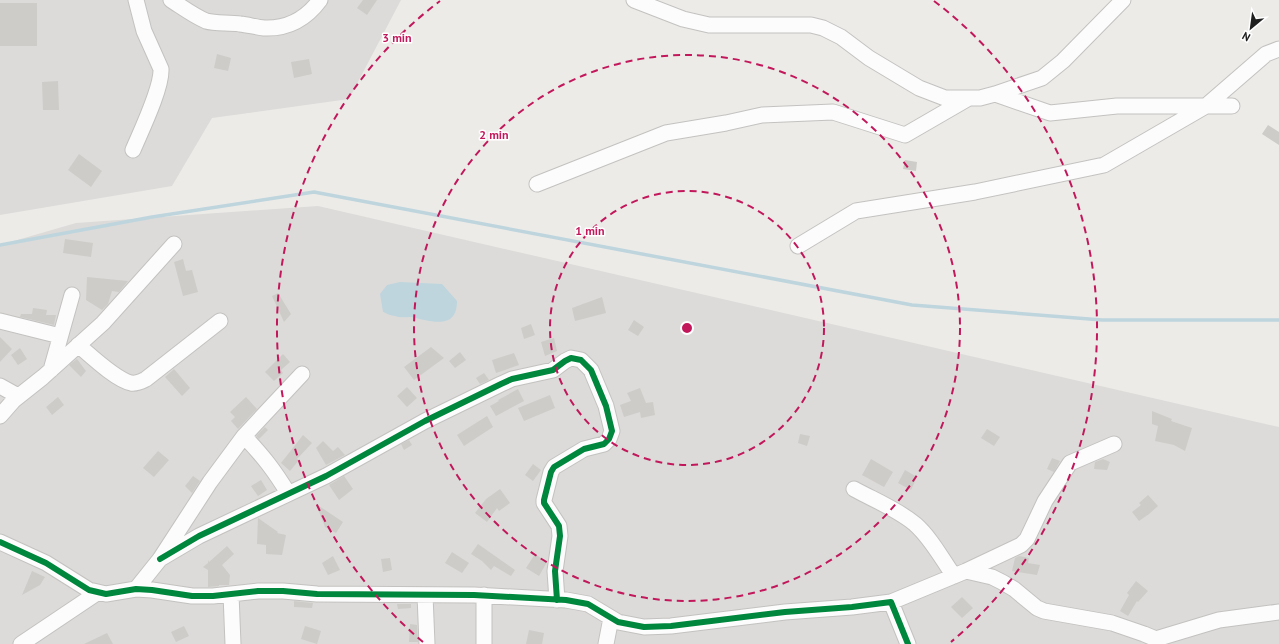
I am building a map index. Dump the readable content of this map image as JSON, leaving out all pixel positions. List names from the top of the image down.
{
  "north": "bottom left",
  "rings": ["3 min", "2 min", "1 min"]
}
